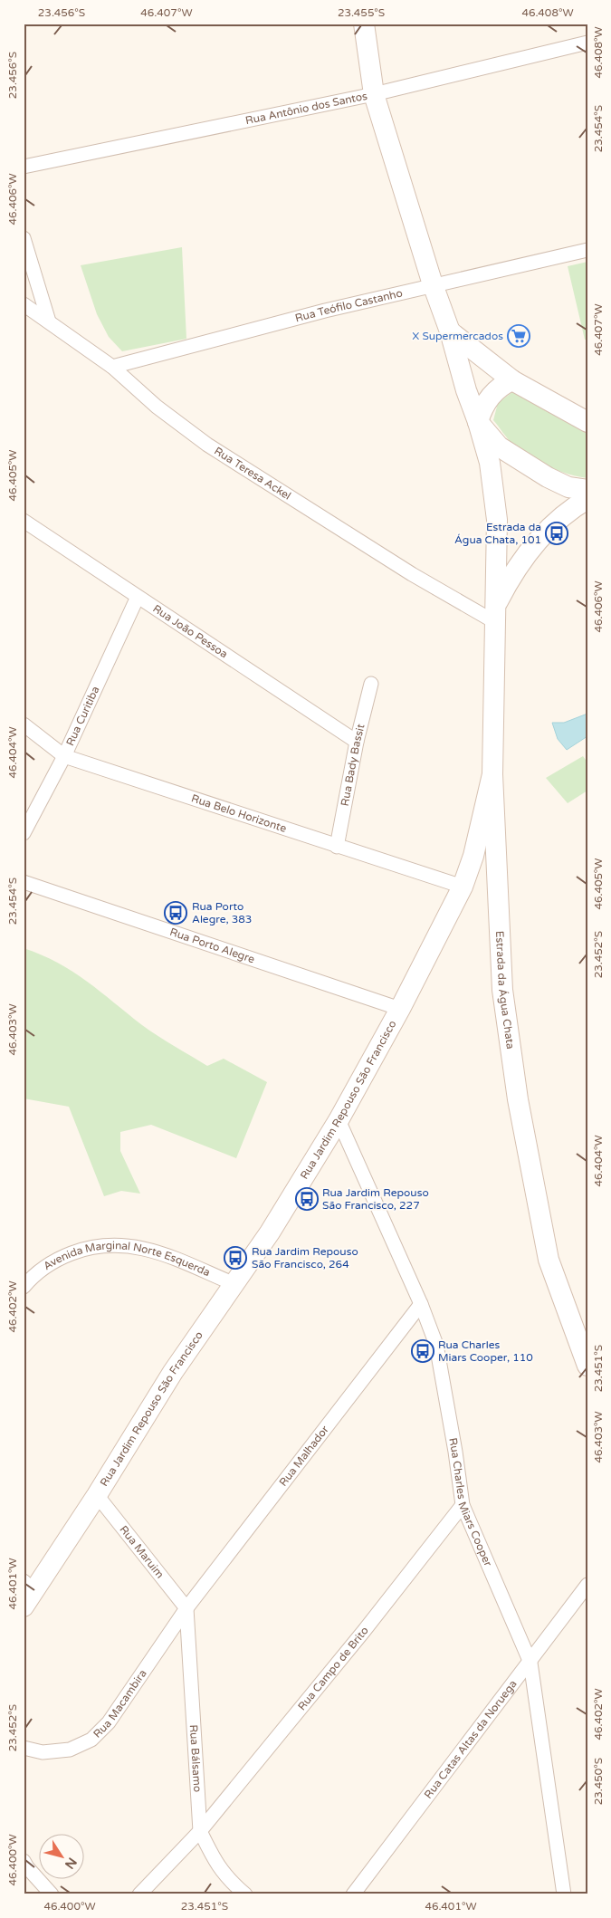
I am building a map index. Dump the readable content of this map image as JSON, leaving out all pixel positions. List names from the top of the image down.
{
  "streets": {
    "street": [
      "Rua Antônio dos Santos",
      "Rua Teófilo Castanho",
      "Rua Teresa Ackel",
      "Rua João Pessoa",
      "Rua Curitiba",
      "Rua Bady Bassit",
      "Rua Belo Horizonte",
      "Rua Porto Alegre",
      "Estrada da Água Chata",
      "Rua Jardim Repouso São Francisco",
      "Avenida Marginal Norte Esquerda",
      "Rua Malhador",
      "Rua Charles Miars Cooper",
      "Rua Maruim",
      "Rua Campo de Brito",
      "Rua Macambira",
      "Rua Catas Altas da Noruega",
      "Rua Bálsamo"
    ]
  },
  "crossings": [
    ["Rua Antônio dos Santos", "Estrada da Água Chata"],
    ["Rua Teófilo Castanho", "Rua Teresa Ackel"],
    ["Rua Teófilo Castanho", "Estrada da Água Chata"],
    ["Rua Teresa Ackel", "Estrada da Água Chata"],
    ["Rua João Pessoa", "Rua Curitiba"],
    ["Rua João Pessoa", "Rua Bady Bassit"],
    ["Rua Curitiba", "Rua Belo Horizonte"],
    ["Rua Bady Bassit", "Rua Belo Horizonte"],
    ["Rua Belo Horizonte", "Rua Jardim Repouso São Francisco"],
    ["Rua Porto Alegre", "Rua Jardim Repouso São Francisco"],
    ["Estrada da Água Chata", "Rua Jardim Repouso São Francisco"],
    ["Rua Jardim Repouso São Francisco", "Avenida Marginal Norte Esquerda"],
    ["Rua Jardim Repouso São Francisco", "Rua Charles Miars Cooper"],
    ["Rua Jardim Repouso São Francisco", "Rua Maruim"],
    ["Rua Malhador", "Rua Charles Miars Cooper"],
    ["Rua Malhador", "Rua Maruim"],
    ["Rua Malhador", "Rua Macambira"],
    ["Rua Malhador", "Rua Bálsamo"],
    ["Rua Charles Miars Cooper", "Rua Campo de Brito"],
    ["Rua Charles Miars Cooper", "Rua Catas Altas da Noruega"],
    ["Rua Maruim", "Rua Macambira"],
    ["Rua Maruim", "Rua Bálsamo"],
    ["Rua Campo de Brito", "Rua Bálsamo"],
    ["Rua Macambira", "Rua Bálsamo"]
  ],
  "places": {
    "supermarket": ["X Supermercados"],
    "bus stop": [
      "Estrada da Água Chata, 101",
      "Rua Porto Alegre, 383",
      "Rua Jardim Repouso São Francisco, 227",
      "Rua Jardim Repouso São Francisco, 264",
      "Rua Charles Miars Cooper, 110"
    ]
  },
  "north": "bottom right",
  "coordinates": [
    "23.456°S",
    "46.407°W",
    "23.455°S",
    "46.408°W",
    "23.454°S",
    "46.406°W",
    "46.405°W",
    "46.404°W",
    "23.452°S",
    "46.403°W",
    "46.402°W",
    "23.451°S",
    "46.401°W",
    "23.450°S",
    "46.400°W"
  ]
}
